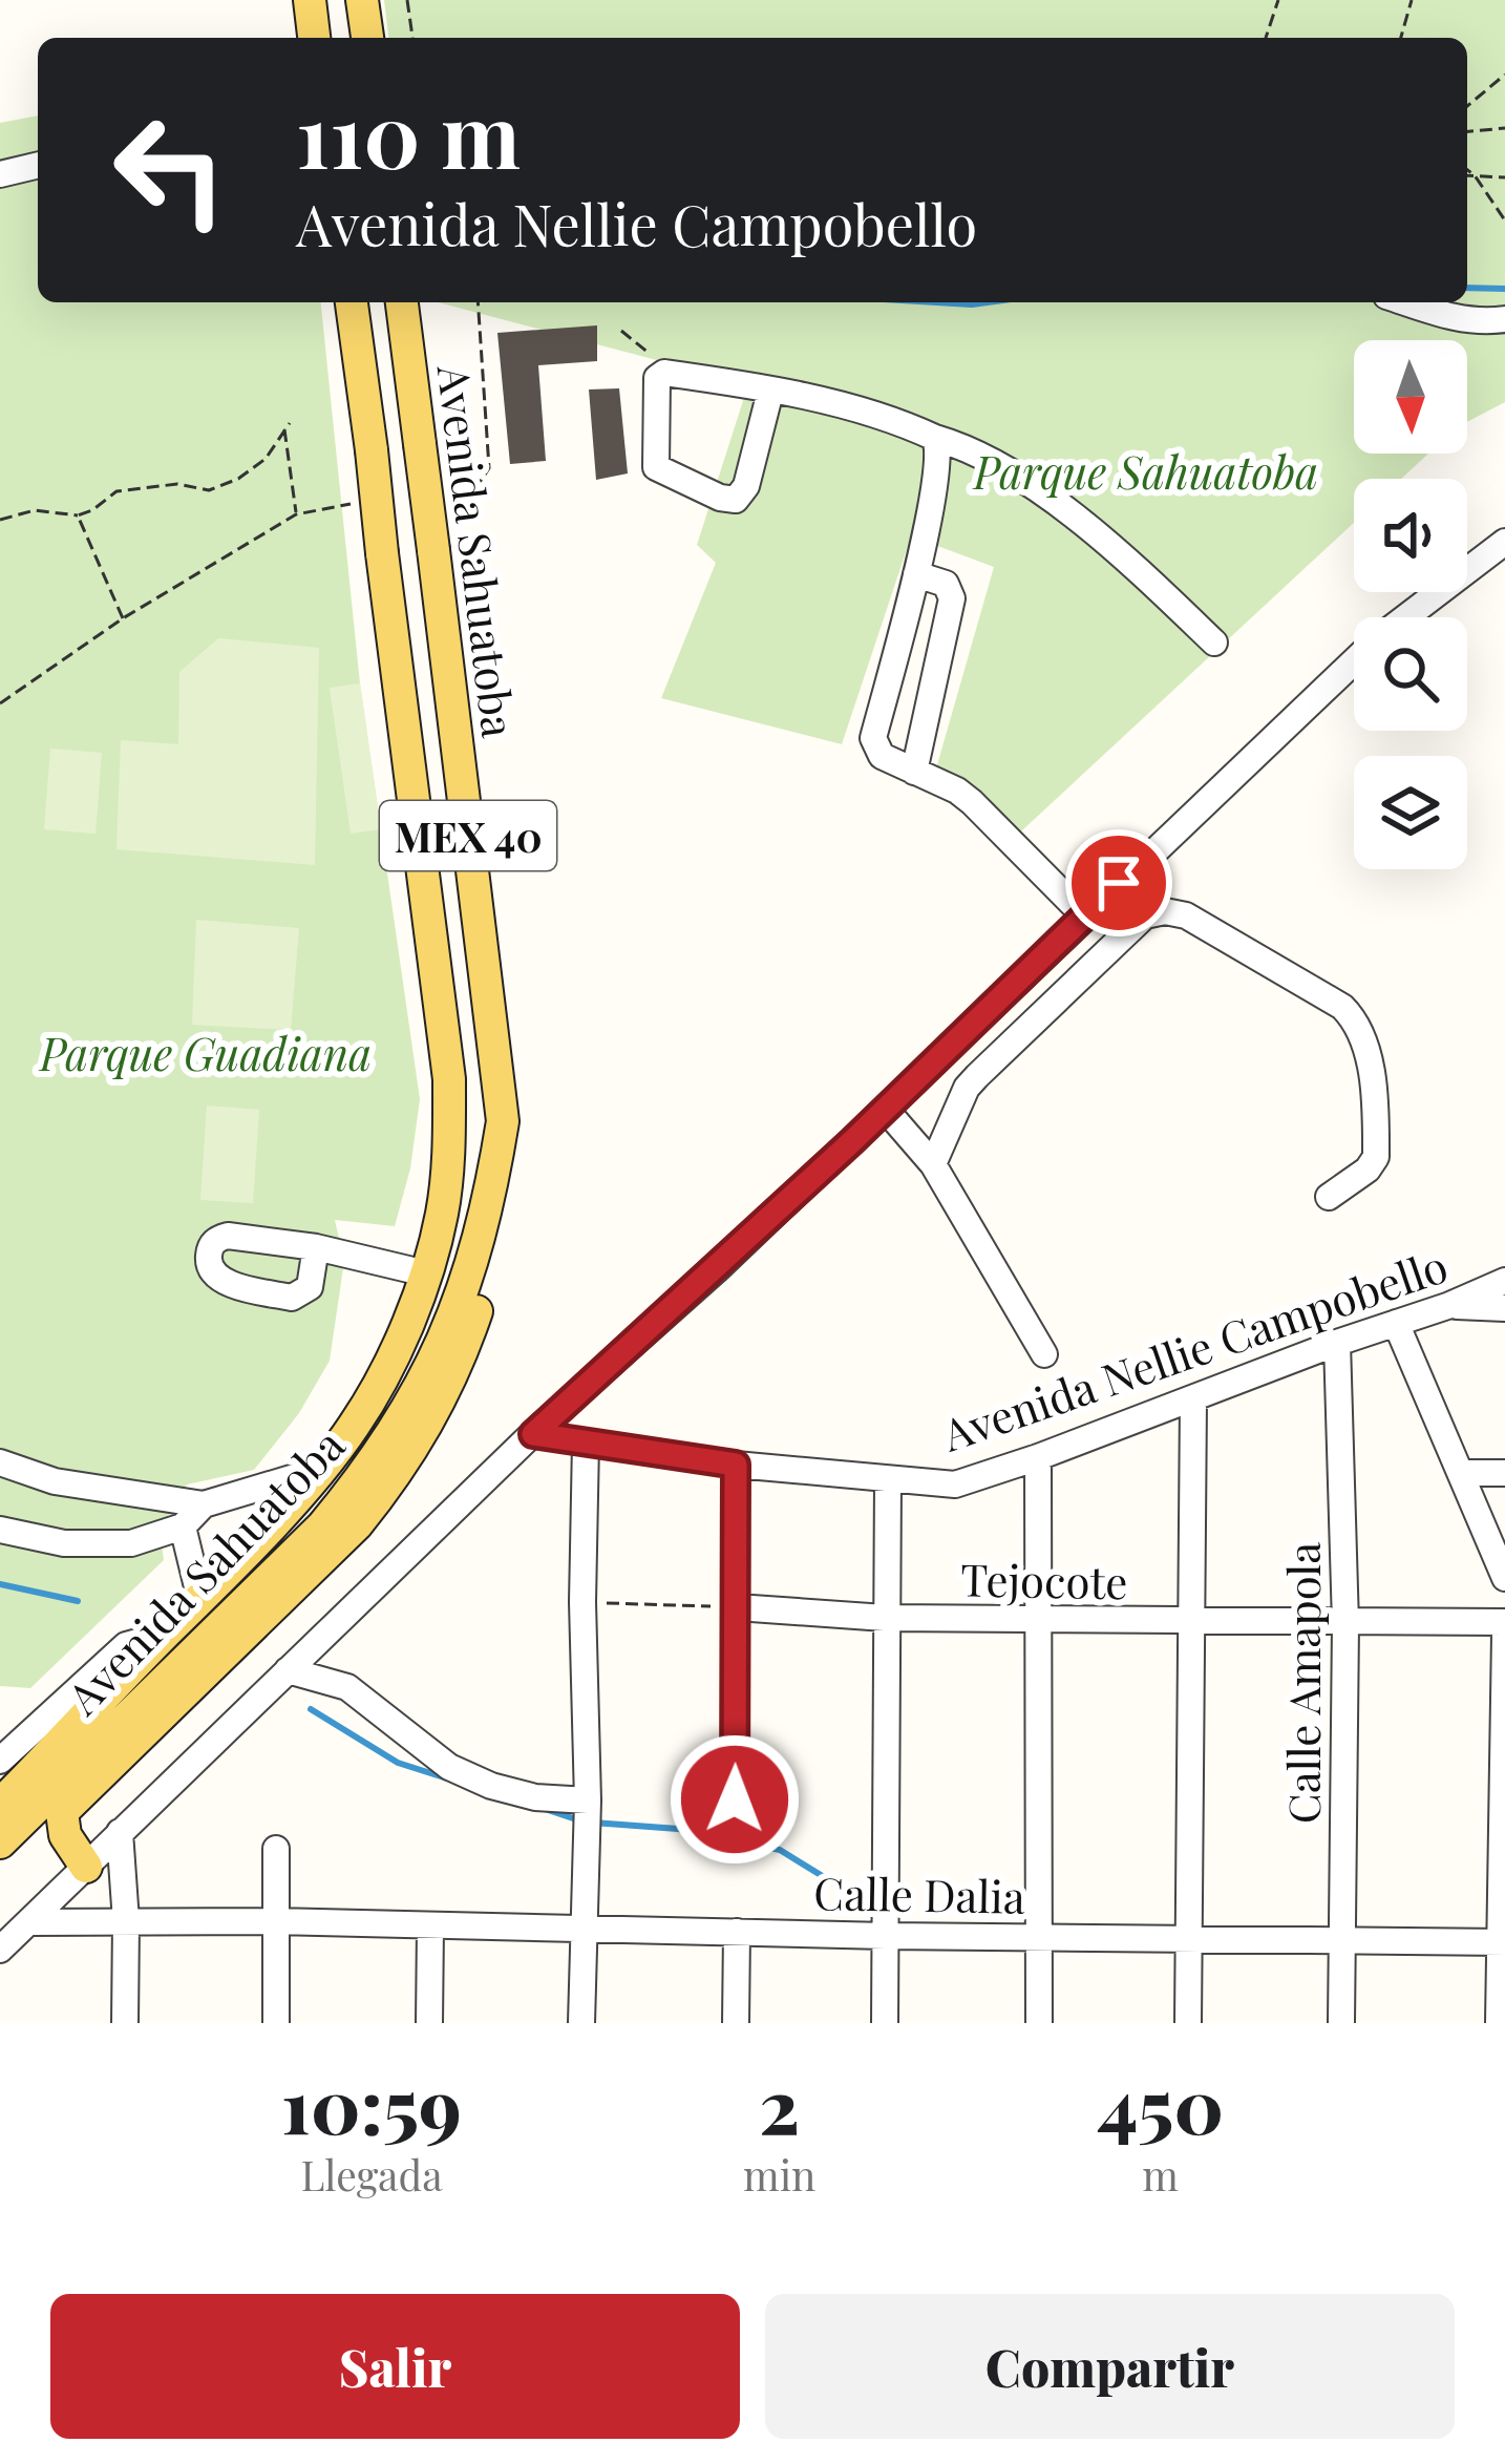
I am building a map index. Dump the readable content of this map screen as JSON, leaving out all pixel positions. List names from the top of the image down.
{
  "streets": {
    "main road": ["Avenida Sahuatoba", "MEX 40"],
    "street": [
      "Avenida Nellie Campobello",
      "Tejocote",
      "Calle Amapola",
      "Calle Dalia"
    ]
  },
  "crossings": [
    ["Avenida Nellie Campobello", "Calle Amapola"],
    ["Tejocote", "Calle Amapola"],
    ["Calle Amapola", "Calle Dalia"]
  ],
  "parks": ["Parque Sahuatoba", "Parque Guadiana"],
  "north": "bottom",
  "page": {
    "turn": ["110 m", "Avenida Nellie Campobello"],
    "eta": [
      "10:59",
      "Llegada",
      "2",
      "min",
      "450",
      "m"
    ],
    "buttons": ["Salir", "Compartir"]
  }
}
